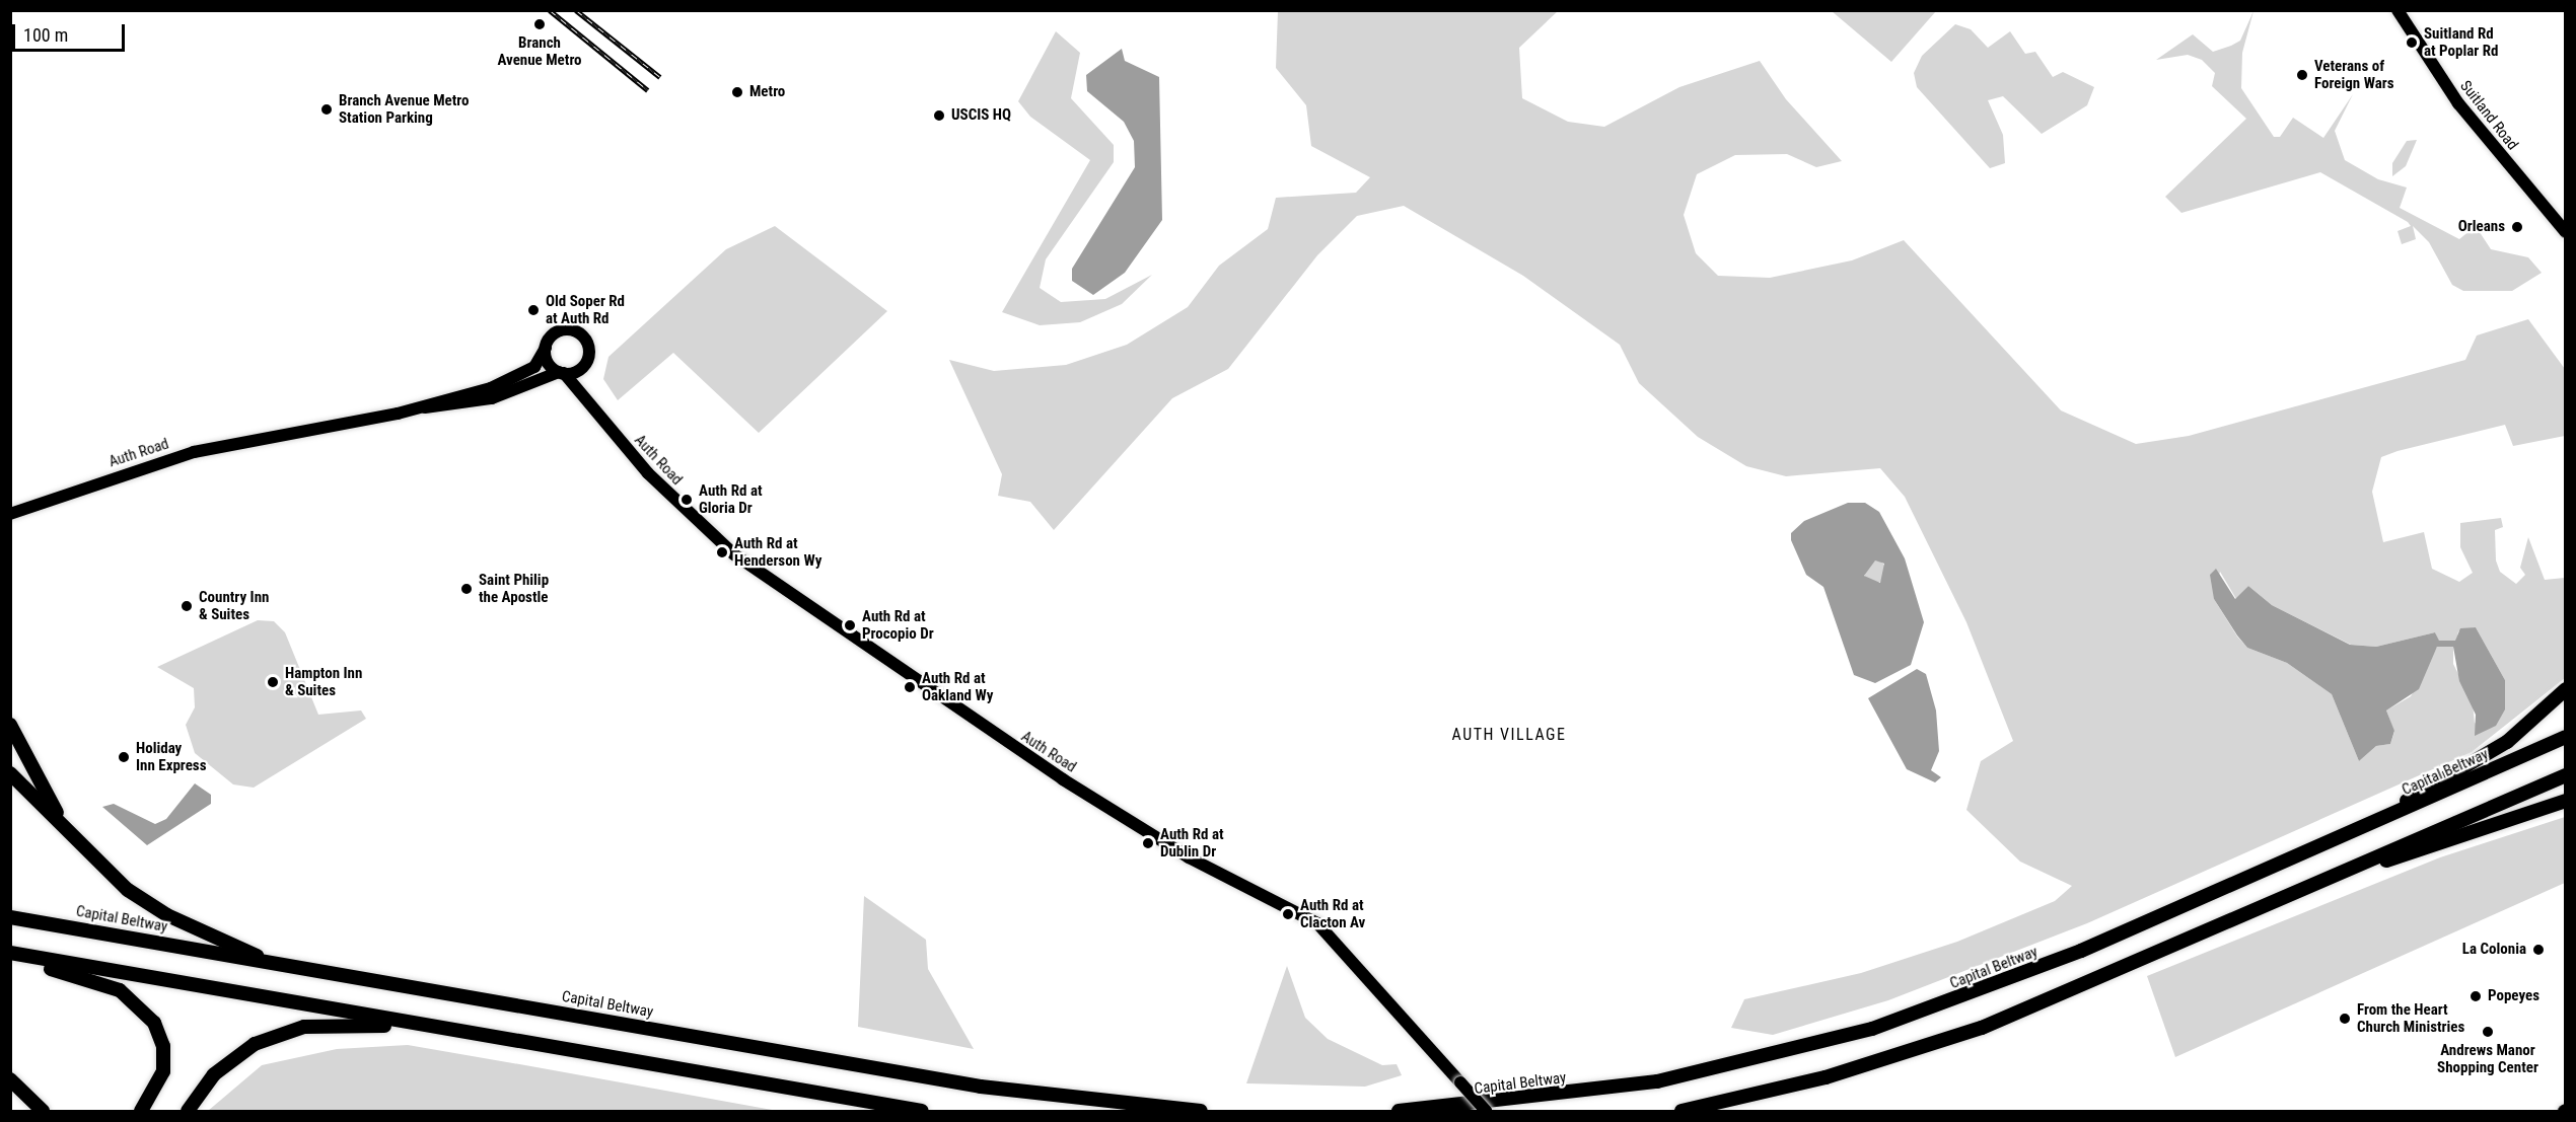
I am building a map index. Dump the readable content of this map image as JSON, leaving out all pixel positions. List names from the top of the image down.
{
  "streets": {
    "highway": ["Capital Beltway"],
    "main road": ["Suitland Road", "Auth Road"]
  },
  "districts": ["AUTH VILLAGE"],
  "places": [
    "Branch Avenue Metro",
    "Suitland Rd at Poplar Rd",
    "Veterans of Foreign Wars",
    "Metro",
    "Branch Avenue Metro Station Parking",
    "USCIS HQ",
    "Orleans",
    "Old Soper Rd at Auth Rd",
    "Auth Rd at Gloria Dr",
    "Auth Rd at Henderson Wy",
    "Saint Philip the Apostle",
    "Country Inn & Suites",
    "Auth Rd at Procopio Dr",
    "Hampton Inn & Suites",
    "Auth Rd at Oakland Wy",
    "Holiday Inn Express",
    "Auth Rd at Dublin Dr",
    "Auth Rd at Clacton Av",
    "La Colonia",
    "Popeyes",
    "From the Heart Church Ministries",
    "Andrews Manor Shopping Center"
  ],
  "scale_bar": "100 m"
}
